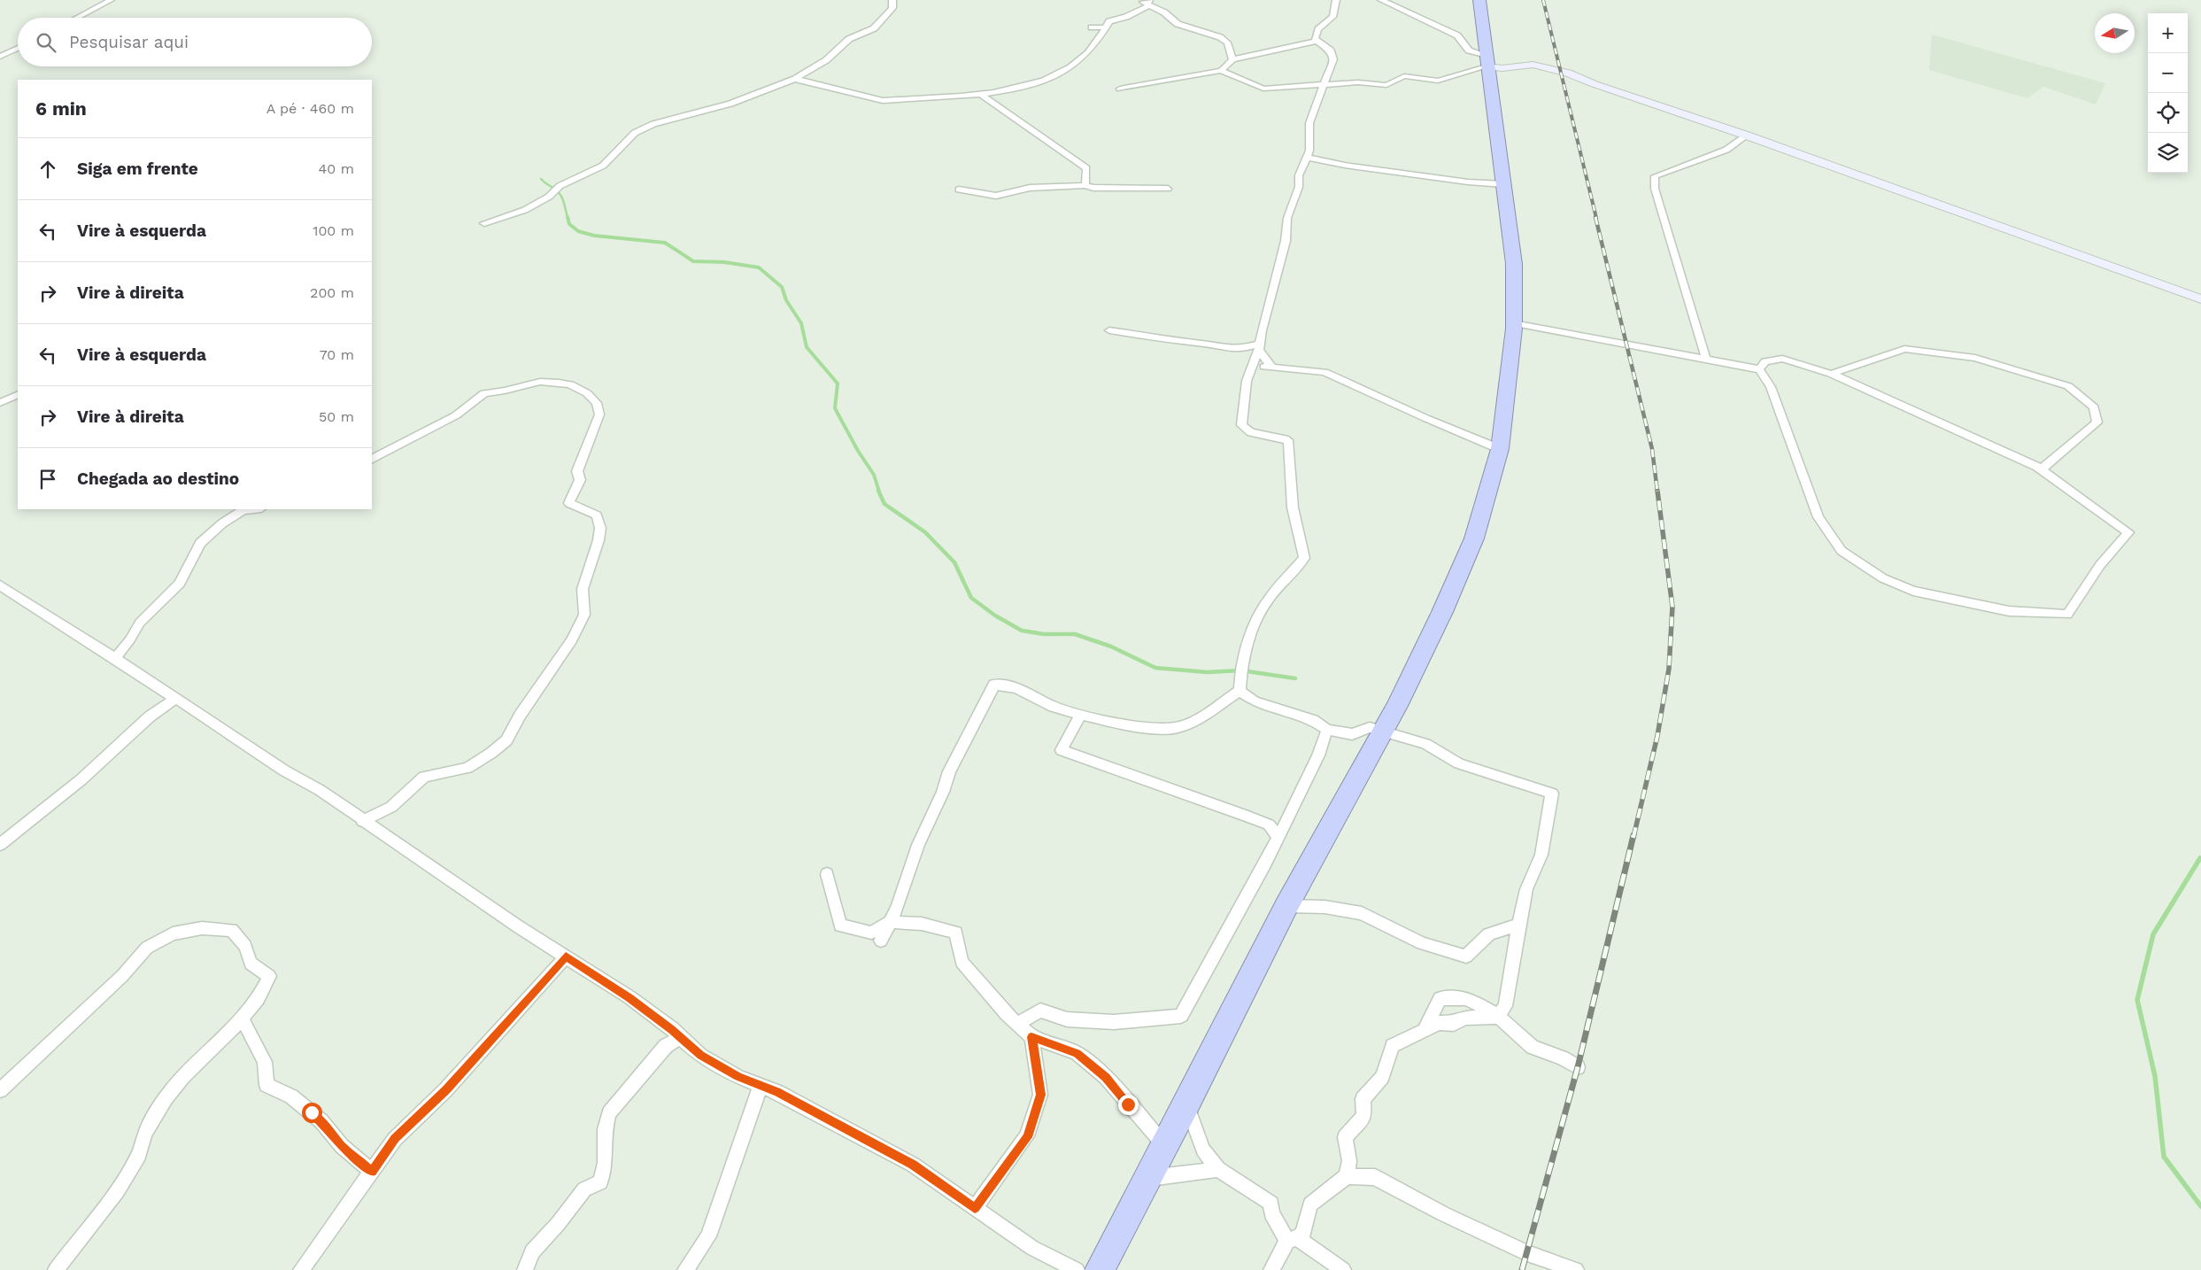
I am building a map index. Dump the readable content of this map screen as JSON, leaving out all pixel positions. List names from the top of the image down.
{
  "north": "left",
  "page": {
    "map_buttons": ["+", "−"],
    "search": "Pesquisar aqui",
    "heading": ["6 min", "A pé · 460 m"],
    "list": [
      ["Siga em frente", "40 m"],
      ["Vire à esquerda", "100 m"],
      ["Vire à direita", "200 m"],
      ["Vire à esquerda", "70 m"],
      ["Vire à direita", "50 m"],
      "Chegada ao destino"
    ]
  }
}
